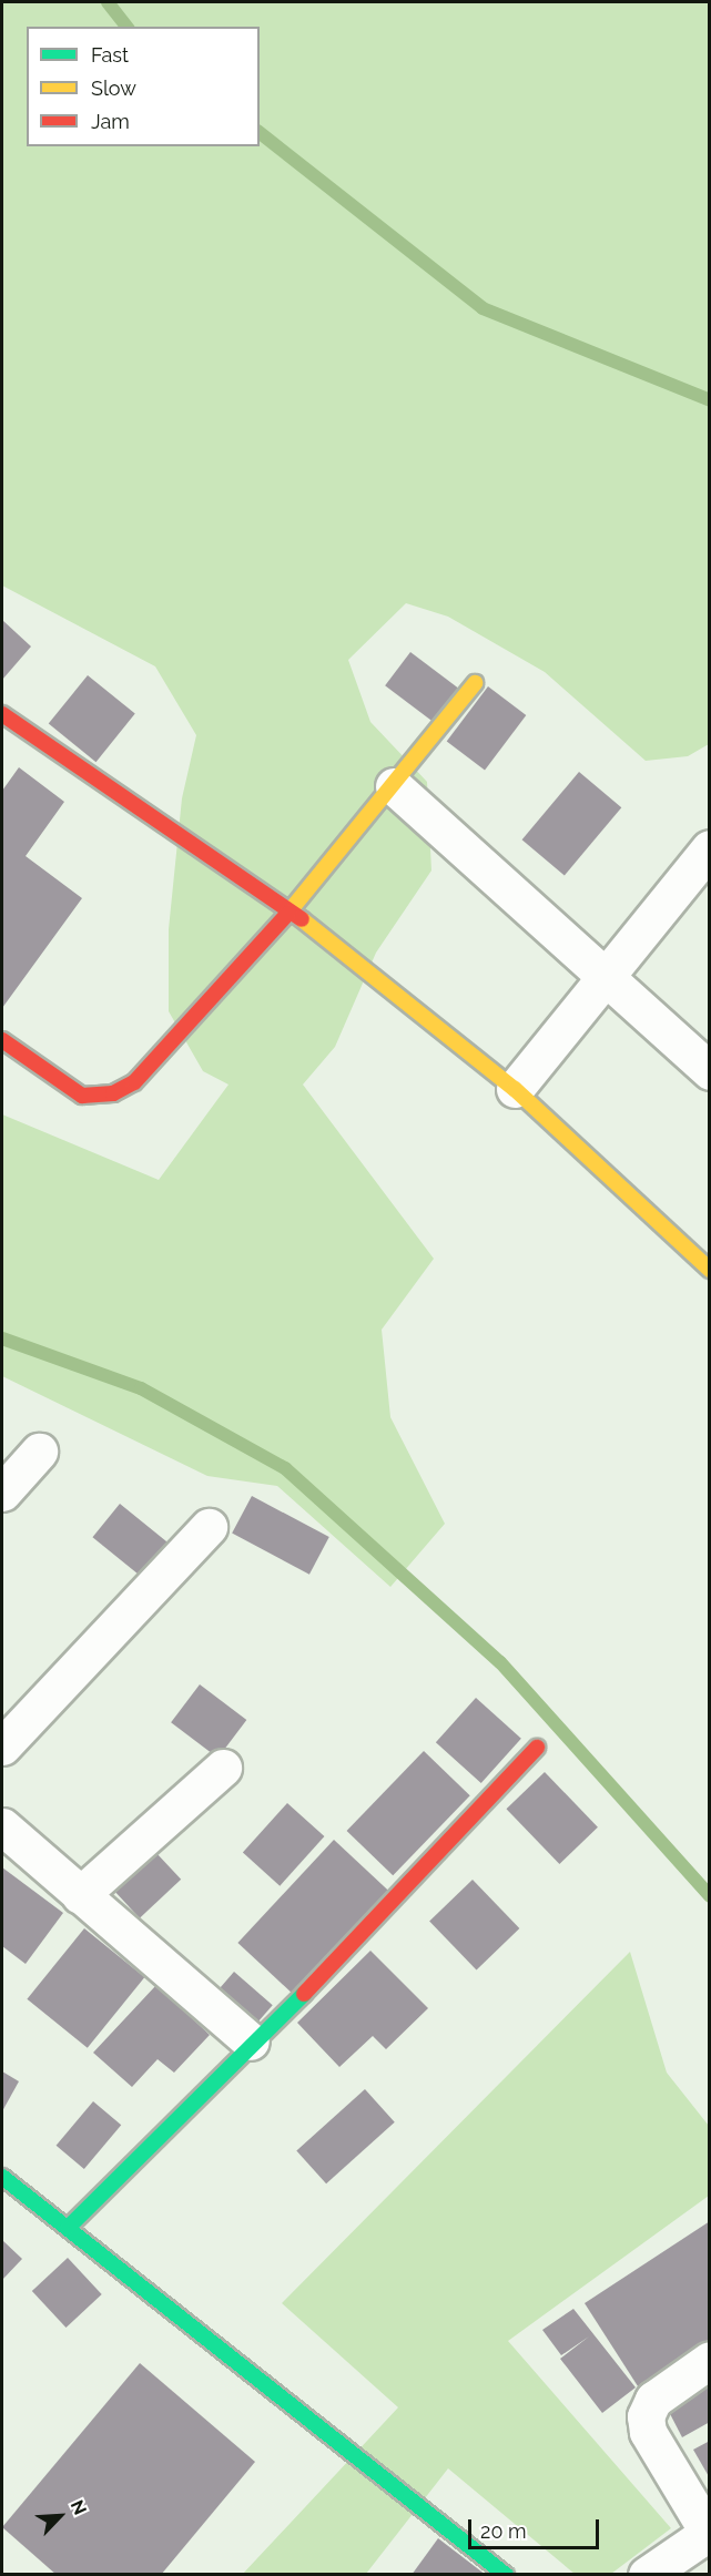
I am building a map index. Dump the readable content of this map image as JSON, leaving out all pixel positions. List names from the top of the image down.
{
  "legend": ["Fast", "Slow", "Jam"],
  "scale_bar": "20 m",
  "north": "top right"
}
